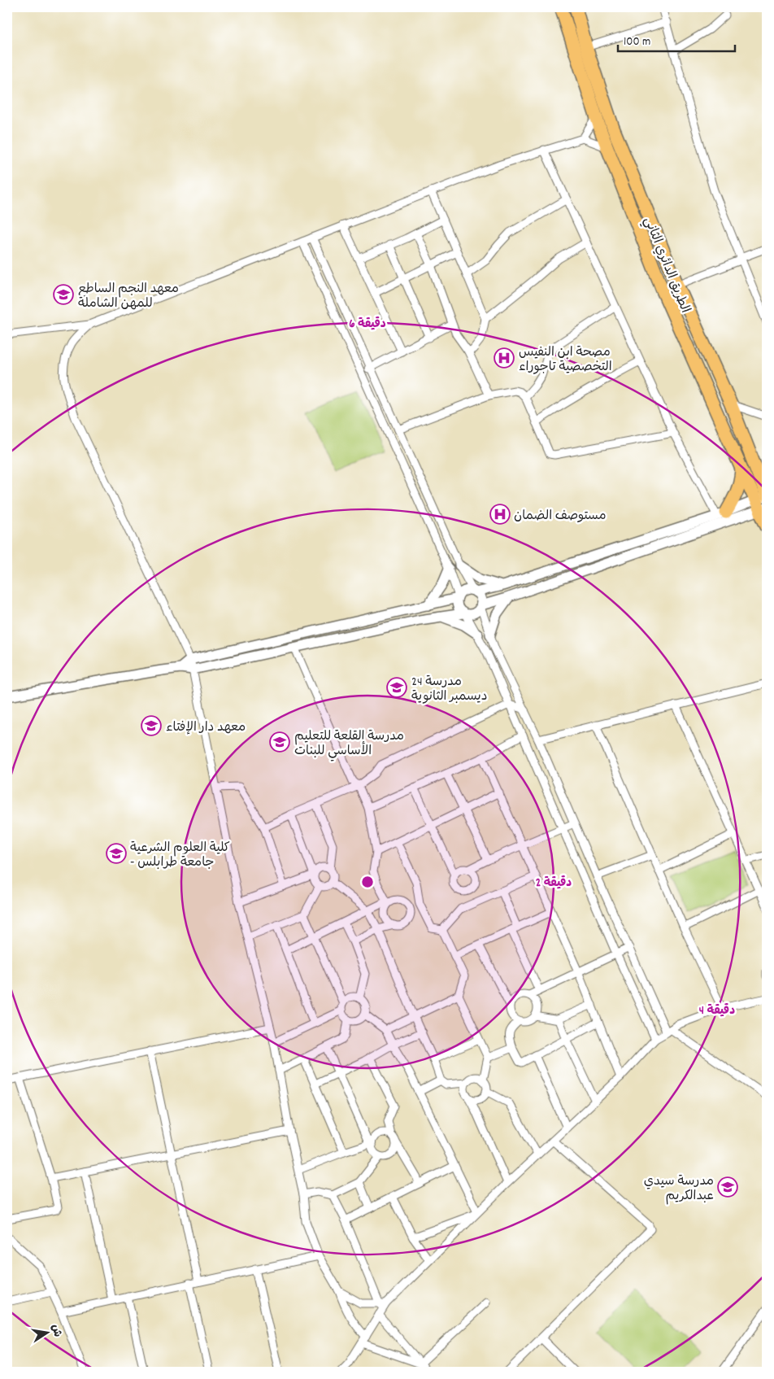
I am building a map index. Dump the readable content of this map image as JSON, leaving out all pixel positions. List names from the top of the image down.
{
  "streets": {
    "highway": ["الطريق الدائري الثاني"]
  },
  "places": {
    "school or university": [
      "معهد النجم الساطع للمهن الشاملة",
      "مدرسة 24 ديسمبر الثانوية",
      "معهد دار الإفتاء",
      "مدرسة القلعة للتعليم الأساسي للبنات",
      "كلية العلوم الشرعية - جامعة طرابلس",
      "مدرسة سيدي عبدالكريم"
    ],
    "hospital": ["مصحة ابن النفيس التخصصية تاجوراء", "مستوصف الضمان"]
  },
  "scale_bar": "100 m",
  "north": "right",
  "rings": ["6 دقيقة", "2 دقيقة", "4 دقيقة"]
}
